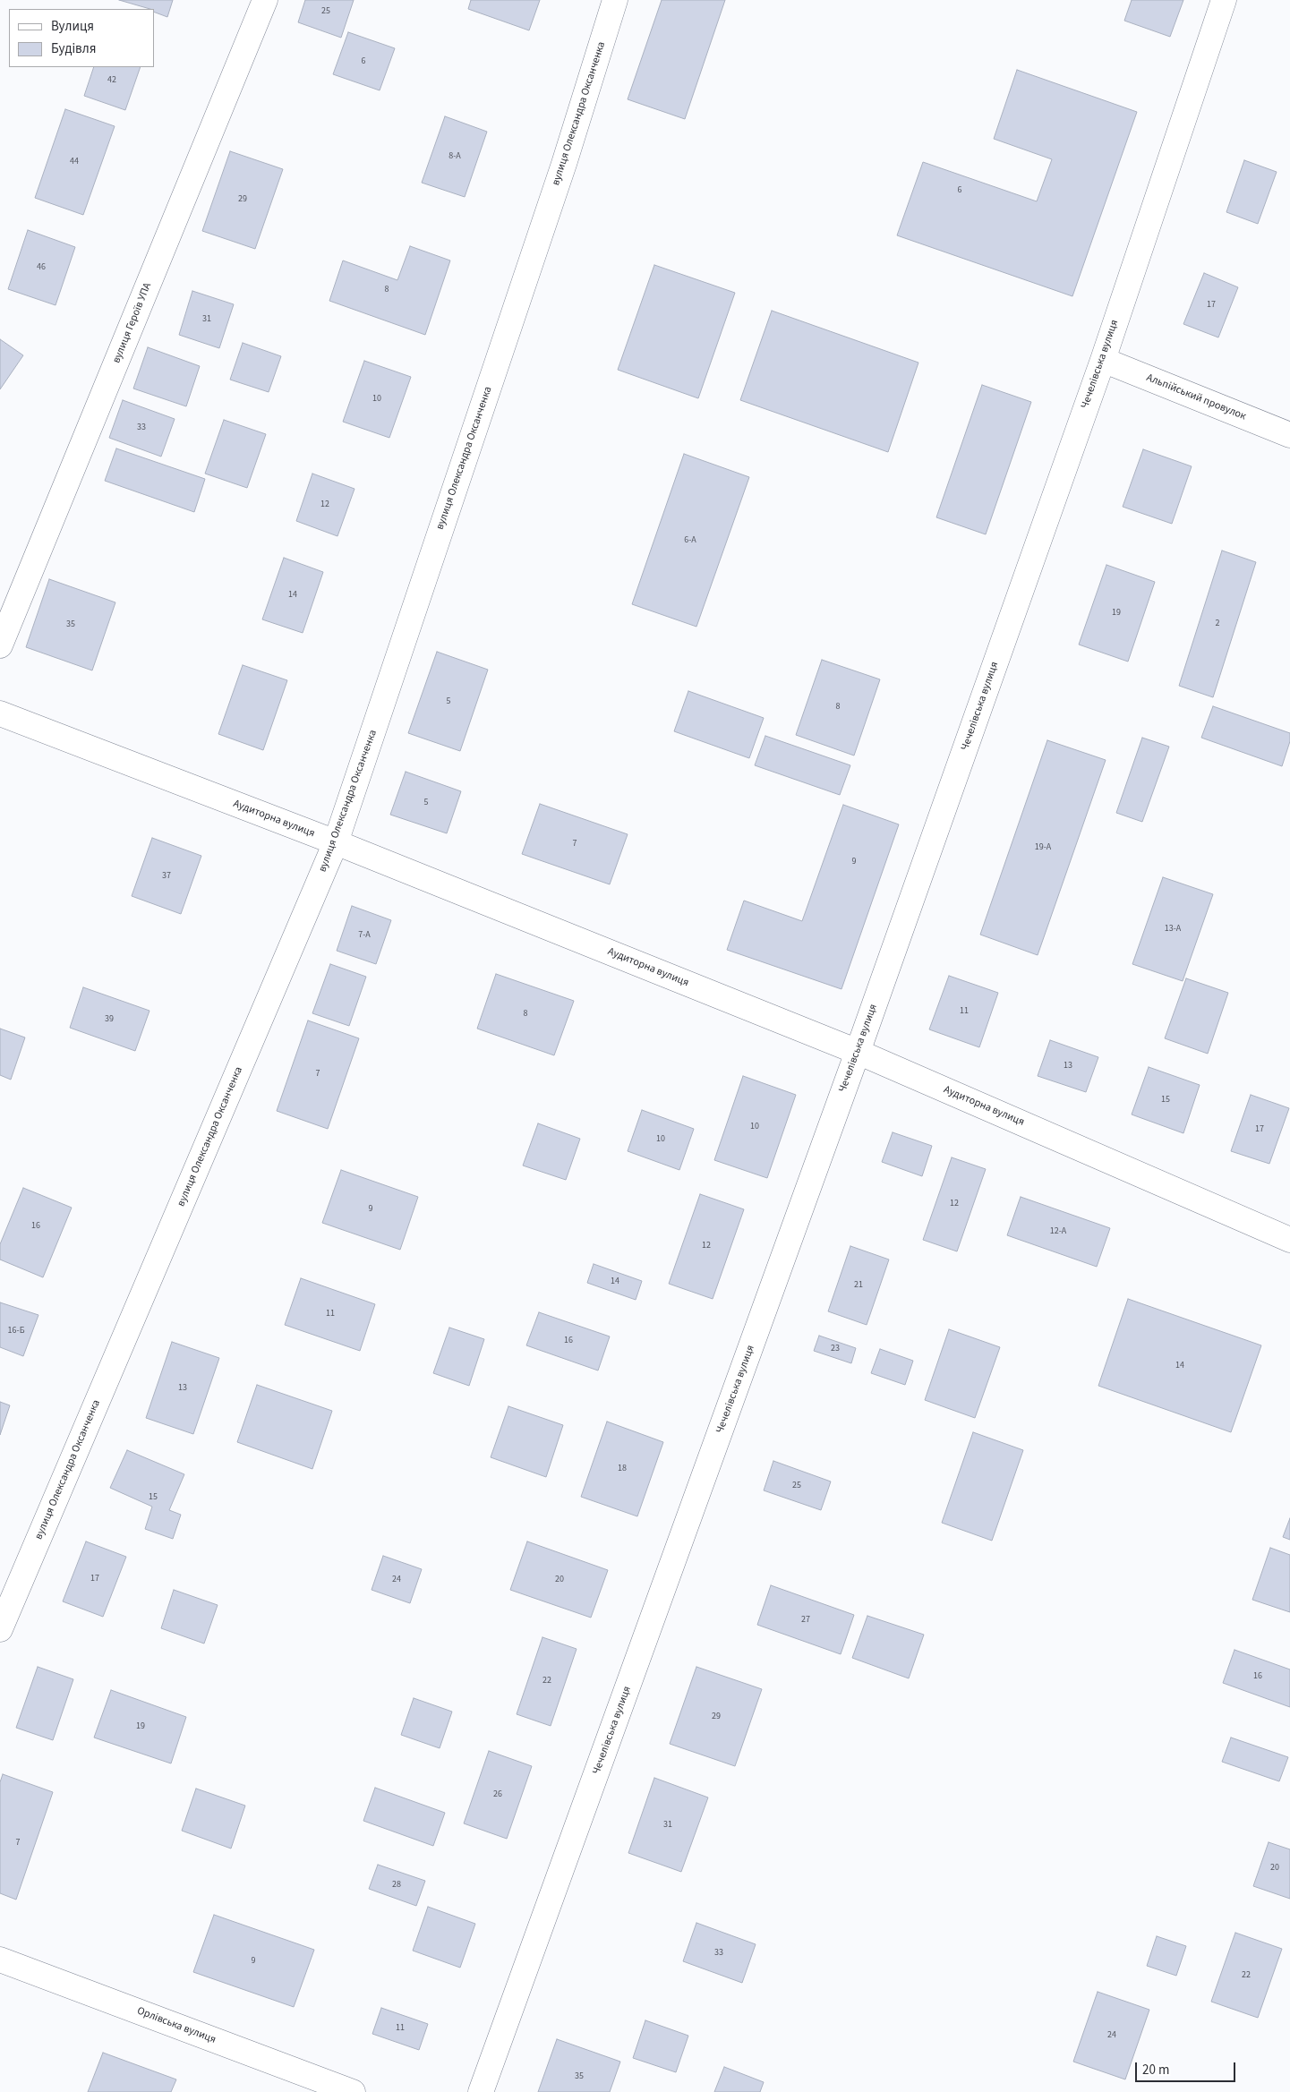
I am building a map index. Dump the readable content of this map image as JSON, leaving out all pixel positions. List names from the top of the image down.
{
  "streets": {
    "street": [
      "вулиця Олександра Оксанченка",
      "вулиця Героїв УПА",
      "Чечелівська вулиця",
      "Альпійський провулок",
      "Аудиторна вулиця",
      "Орлівська вулиця"
    ]
  },
  "crossings": [
    ["вулиця Олександра Оксанченка", "Аудиторна вулиця"],
    ["Чечелівська вулиця", "Альпійський провулок"],
    ["Чечелівська вулиця", "Аудиторна вулиця"]
  ],
  "house_numbers": [
    "25",
    "6",
    "42",
    "8-А",
    "44",
    "6",
    "29",
    "46",
    "8",
    "17",
    "31",
    "10",
    "33",
    "12",
    "6-А",
    "14",
    "19",
    "2",
    "35",
    "5",
    "8",
    "5",
    "7",
    "19-А",
    "9",
    "37",
    "13-А",
    "7-А",
    "11",
    "8",
    "39",
    "13",
    "7",
    "15",
    "10",
    "17",
    "10",
    "12",
    "9",
    "16",
    "12-А",
    "12",
    "14",
    "21",
    "11",
    "16-Б",
    "16",
    "23",
    "14",
    "13",
    "18",
    "25",
    "15",
    "17",
    "24",
    "20",
    "27",
    "16",
    "22",
    "29",
    "19",
    "26",
    "31",
    "7",
    "20",
    "28",
    "33",
    "9",
    "22",
    "11",
    "24",
    "35"
  ],
  "legend": ["Вулиця", "Будівля"],
  "scale_bar": "20 m"
}
